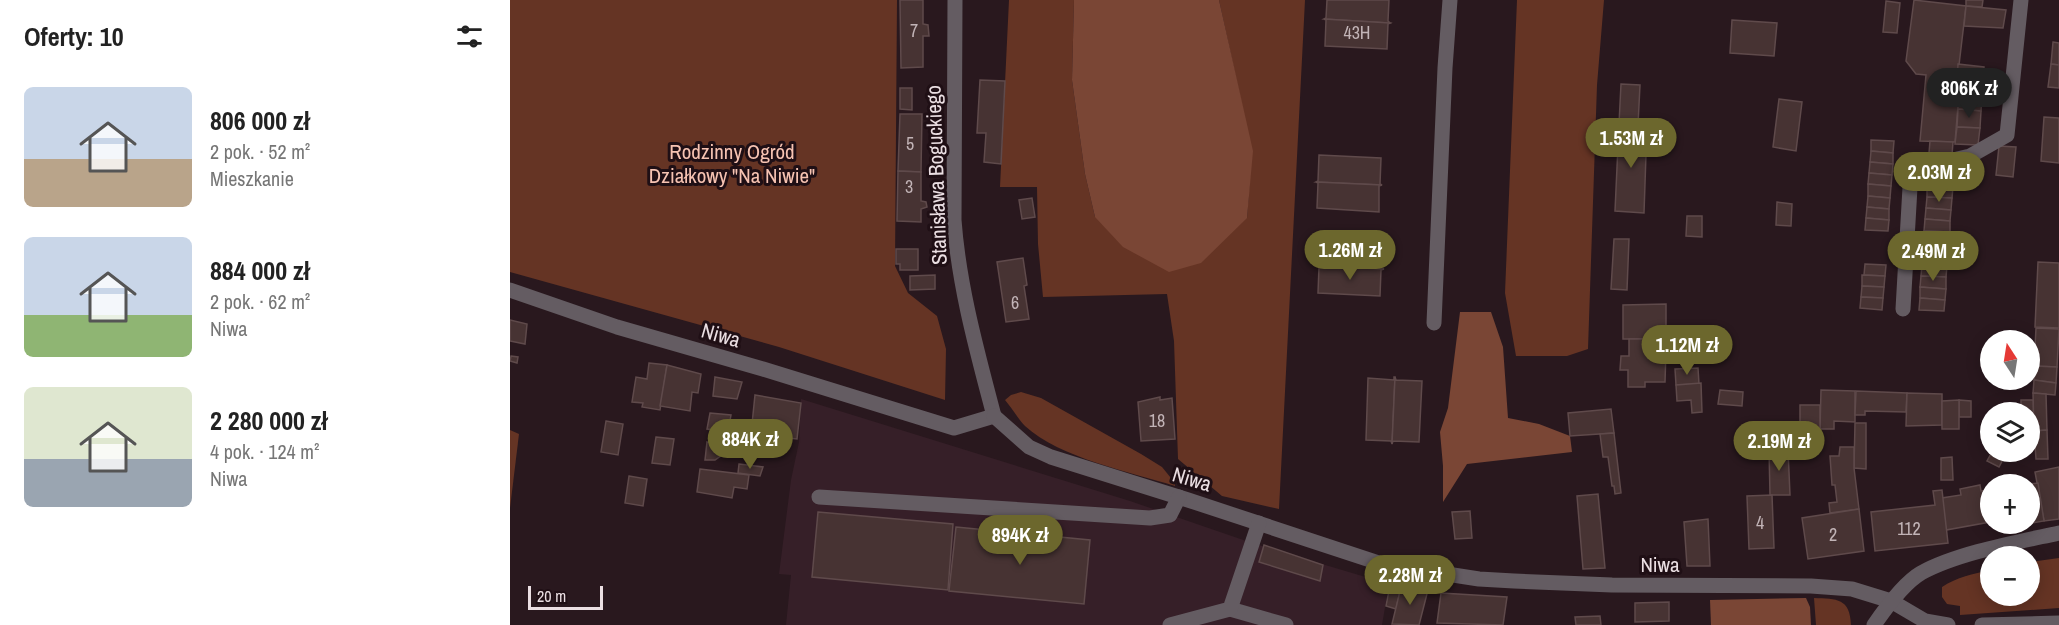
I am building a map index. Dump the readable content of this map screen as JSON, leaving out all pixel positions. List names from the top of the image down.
{
  "streets": {
    "street": ["Stanisława Boguckiego", "Niwa"]
  },
  "crossings": [
    ["Stanisława Boguckiego", "Niwa"]
  ],
  "parks": ["Rodzinny Ogród Działkowy \"Na Niwie\""],
  "house_numbers": [
    "7",
    "43H",
    "5",
    "3",
    "6",
    "18",
    "4",
    "112",
    "2"
  ],
  "scale_bar": "20 m",
  "north": "top",
  "page": {
    "heading": "Oferty: 10",
    "price": [
      "806K zł",
      "1.53M zł",
      "2.03M zł",
      "1.26M zł",
      "2.49M zł",
      "1.12M zł",
      "884K zł",
      "2.19M zł",
      "894K zł",
      "2.28M zł"
    ],
    "list": [
      {
        "name": "806 000 zł",
        "note": "2 pok. · 52 m² · Mieszkanie"
      },
      {
        "name": "884 000 zł",
        "note": "2 pok. · 62 m² · Niwa"
      },
      {
        "name": "2 280 000 zł",
        "note": "4 pok. · 124 m² · Niwa"
      }
    ],
    "map_buttons": ["+", "−"],
    "scale": "20 m"
  }
}
